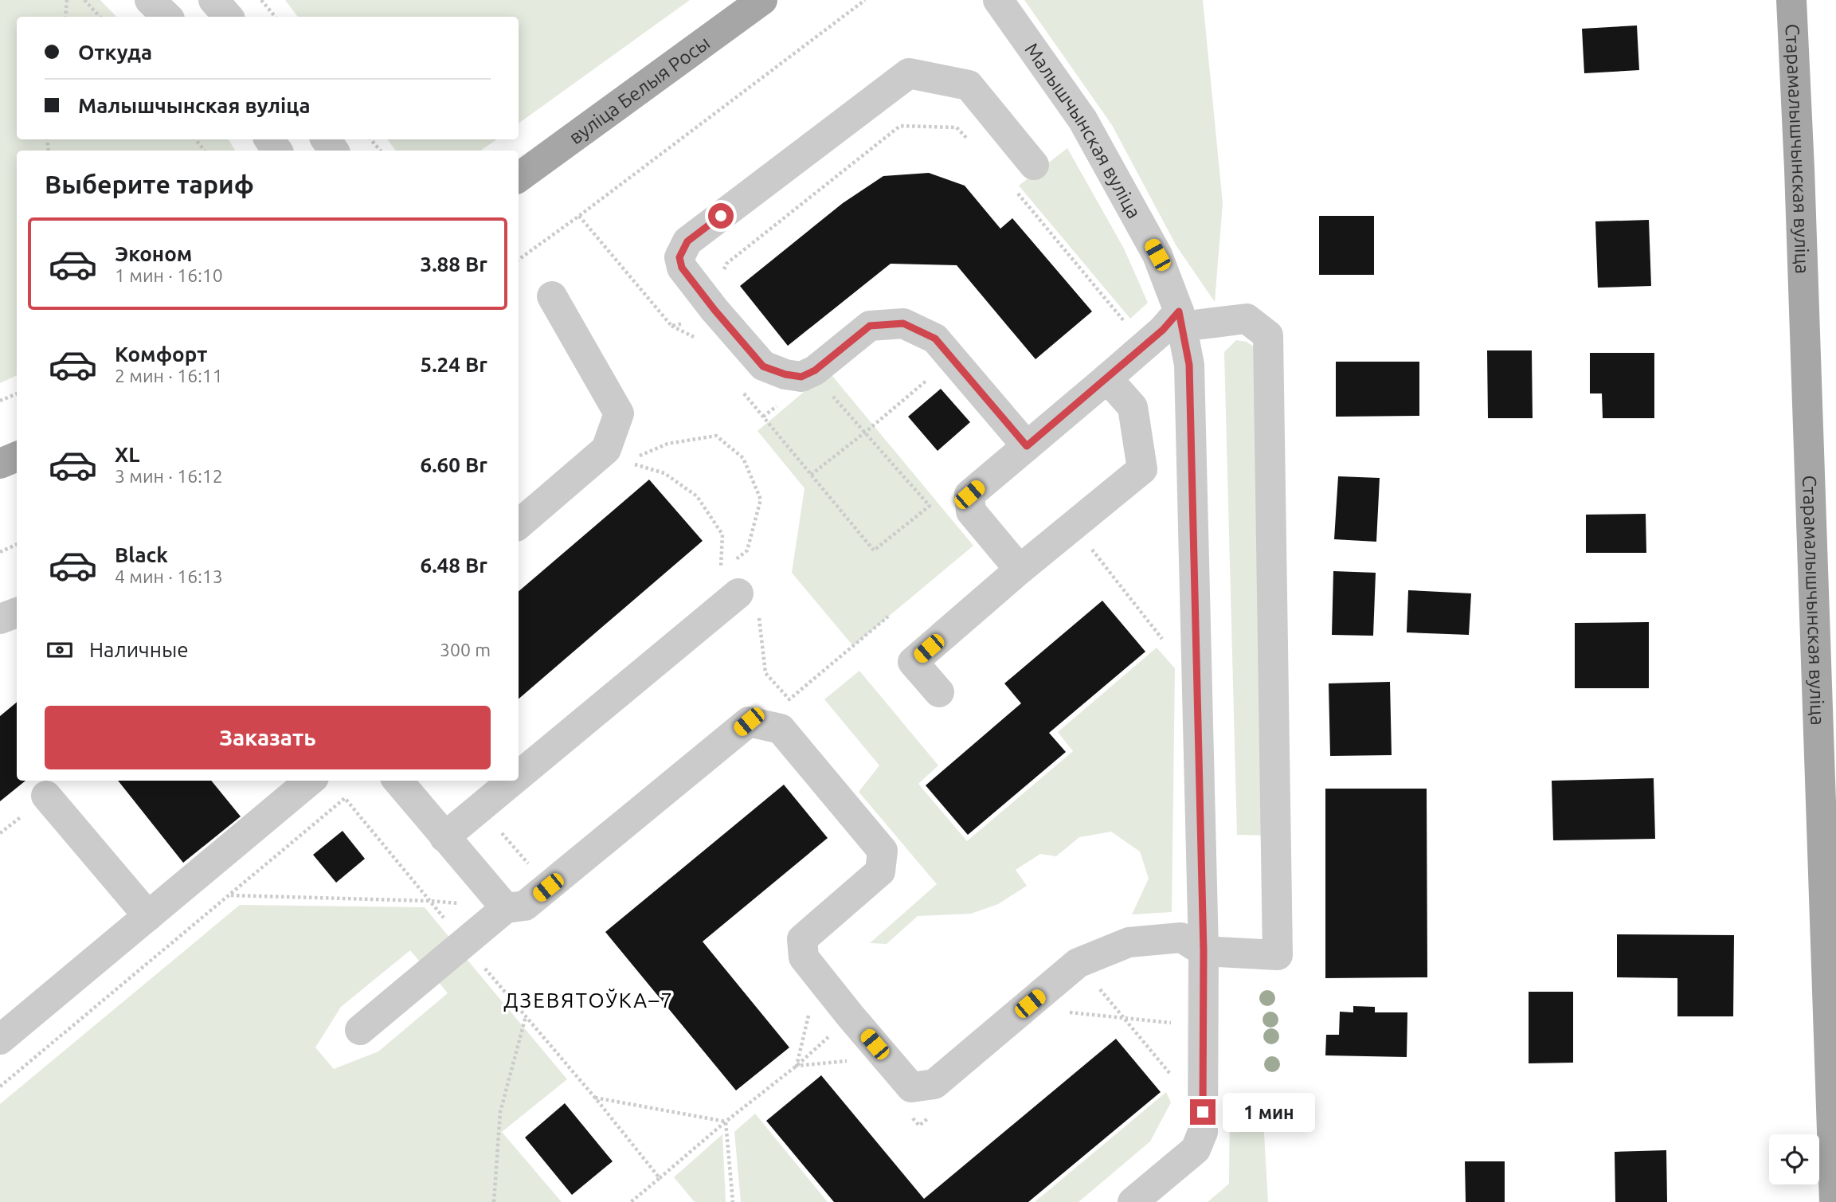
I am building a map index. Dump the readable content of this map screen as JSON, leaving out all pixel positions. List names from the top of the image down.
{
  "streets": {
    "main road": ["вуліца Белыя Росы", "Старамалышчынская вуліца"],
    "street": ["Малышчынская вуліца"]
  },
  "districts": ["ДЗЕВЯТОЎКА–7"],
  "page": {
    "banner": ["Откуда", "Малышчынская вуліца"],
    "heading": "Выберите тариф",
    "list": [
      {
        "name": "Эконом",
        "note": "1 мин · 16:10",
        "value": "3.88 Br"
      },
      {
        "name": "Комфорт",
        "note": "2 мин · 16:11",
        "value": "5.24 Br"
      },
      {
        "name": "XL",
        "note": "3 мин · 16:12",
        "value": "6.60 Br"
      },
      {
        "name": "Black",
        "note": "4 мин · 16:13",
        "value": "6.48 Br"
      }
    ],
    "pay": ["Наличные", "300 m"],
    "buttons": "Заказать",
    "bubble": "1 мин"
  }
}
